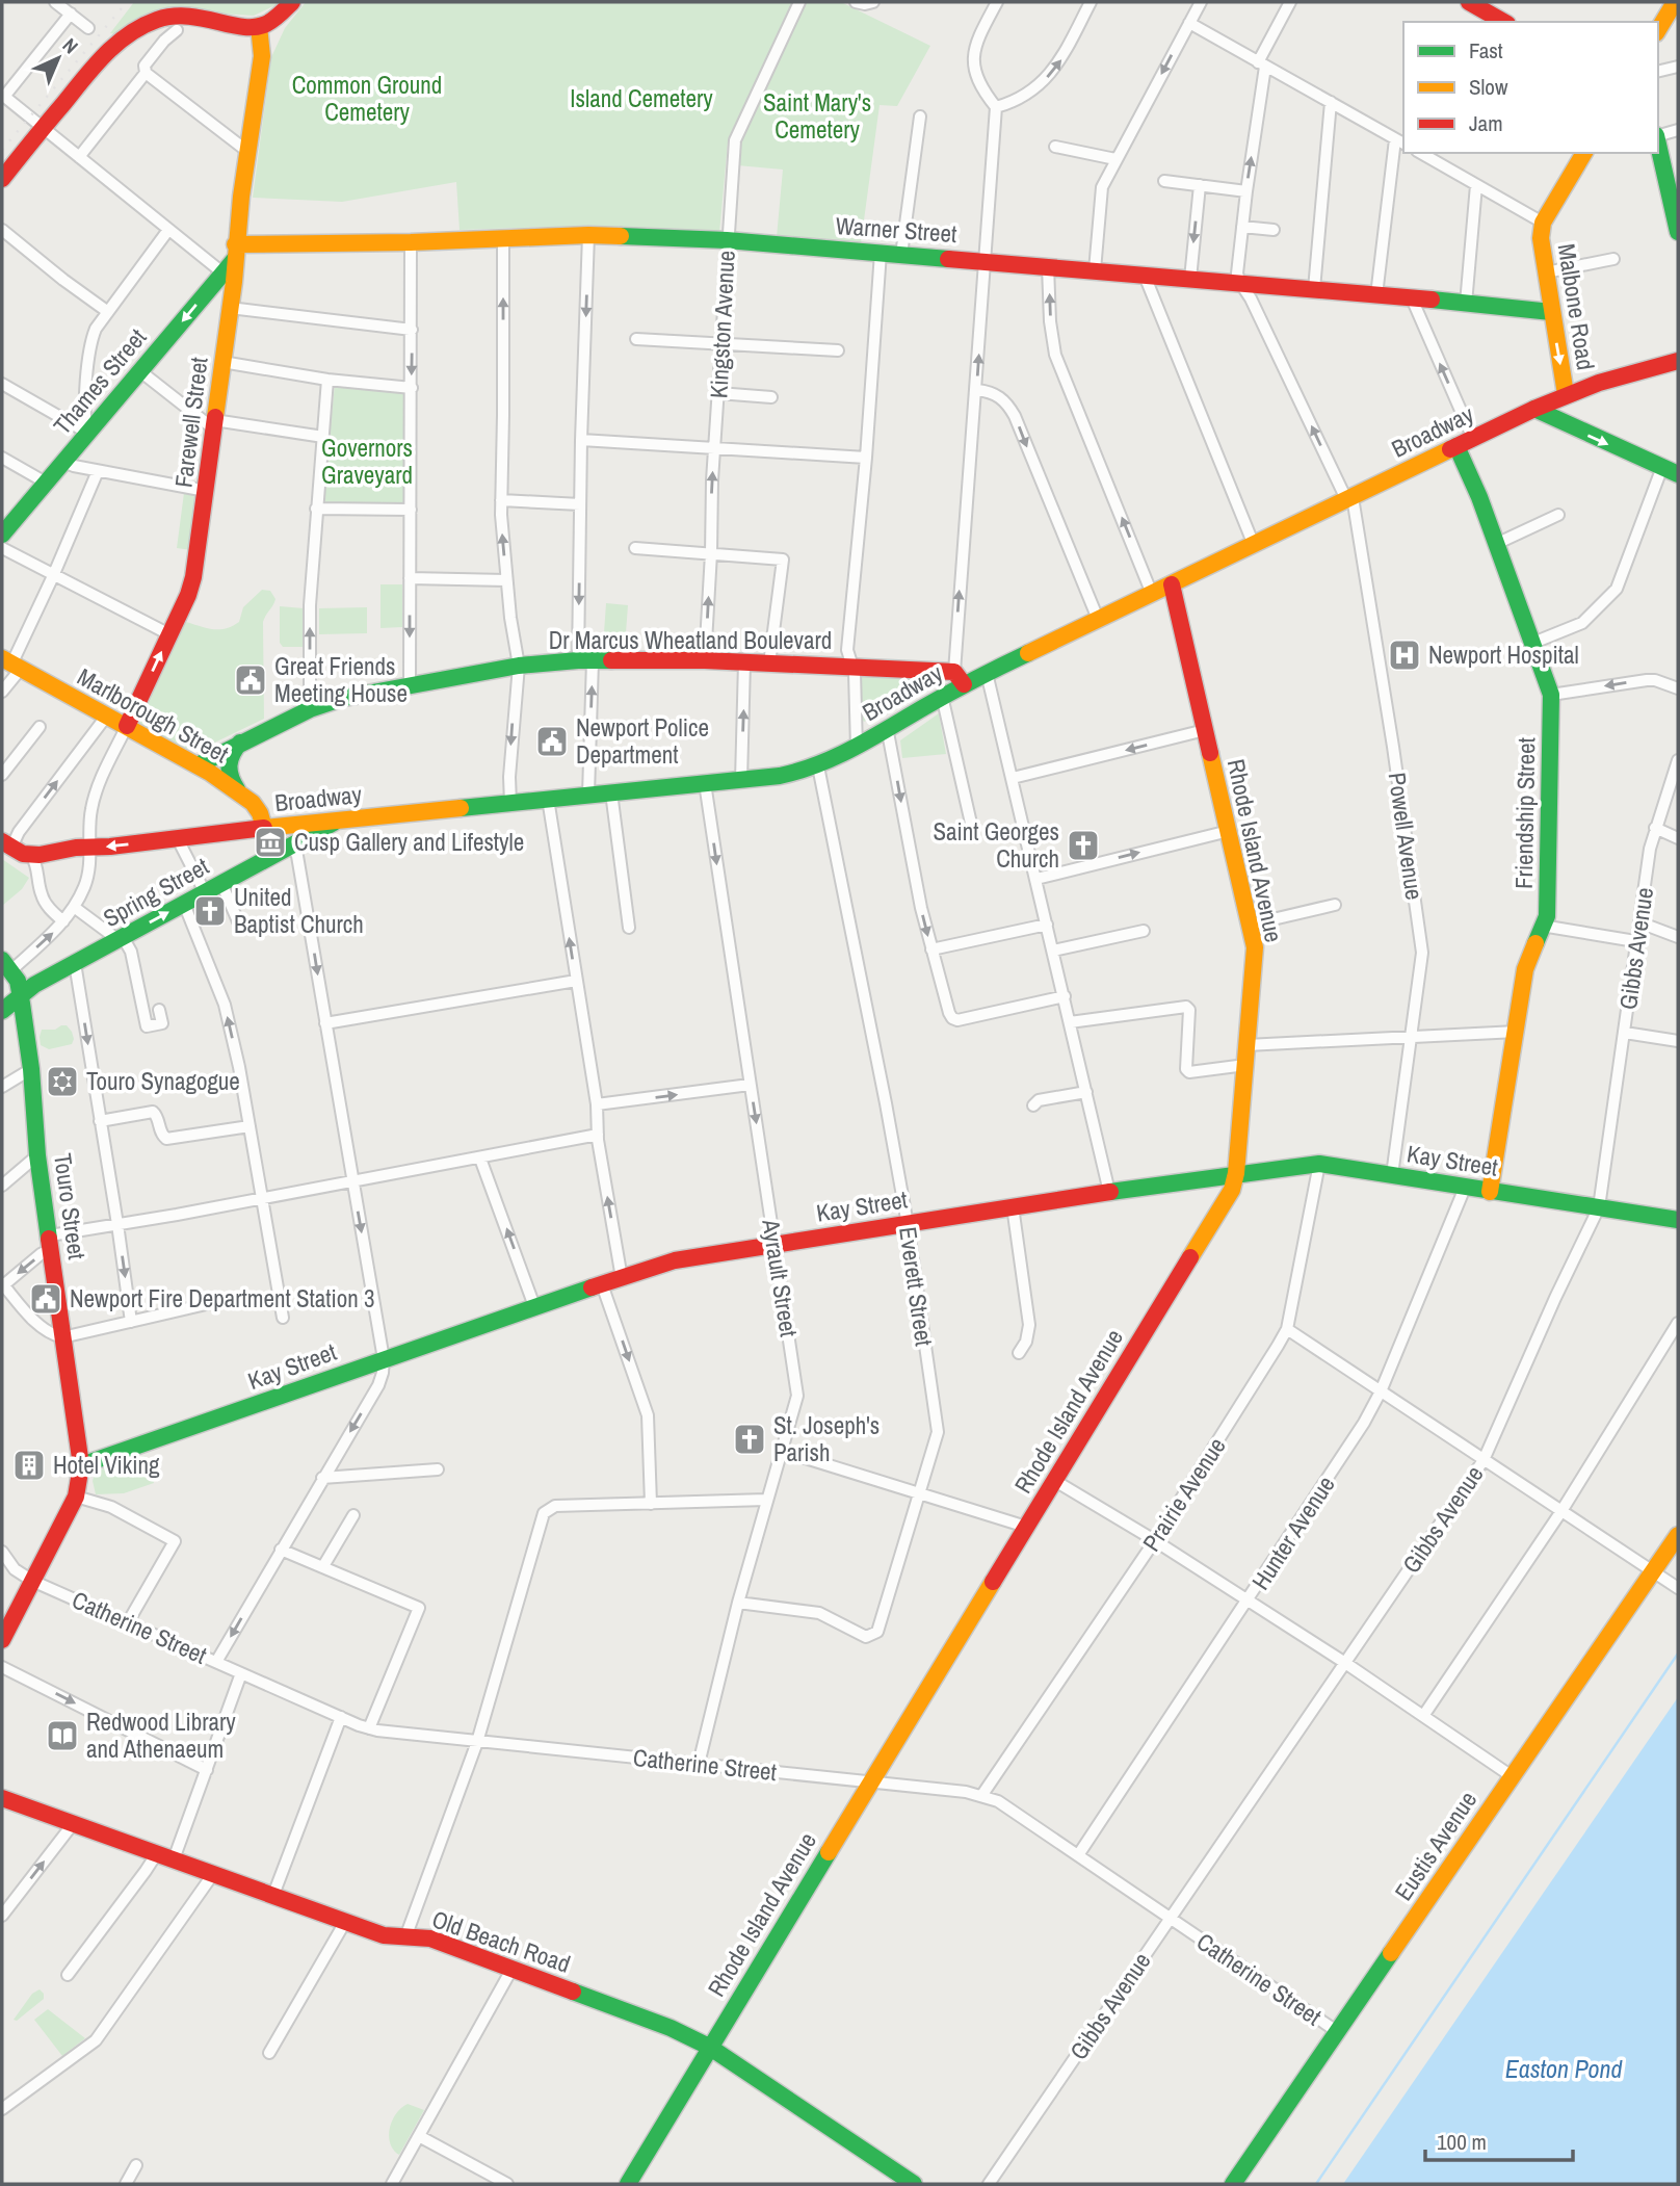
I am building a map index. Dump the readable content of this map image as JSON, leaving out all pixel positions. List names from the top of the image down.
{
  "streets": {
    "street": [
      "Warner Street",
      "Malbone Road",
      "Kingston Avenue",
      "Thames Street",
      "Farewell Street",
      "Broadway",
      "Dr Marcus Wheatland Boulevard",
      "Marlborough Street",
      "Friendship Street",
      "Powell Avenue",
      "Rhode Island Avenue",
      "Spring Street",
      "Gibbs Avenue",
      "Kay Street",
      "Touro Street",
      "Ayrault Street",
      "Everett Street",
      "Prairie Avenue",
      "Hunter Avenue",
      "Catherine Street",
      "Eustis Avenue",
      "Old Beach Road"
    ]
  },
  "crossings": [
    ["Warner Street", "Malbone Road"],
    ["Warner Street", "Kingston Avenue"],
    ["Warner Street", "Farewell Street"],
    ["Warner Street", "Powell Avenue"],
    ["Malbone Road", "Broadway"],
    ["Kingston Avenue", "Dr Marcus Wheatland Boulevard"],
    ["Thames Street", "Farewell Street"],
    ["Farewell Street", "Broadway"],
    ["Farewell Street", "Marlborough Street"],
    ["Farewell Street", "Touro Street"],
    ["Broadway", "Dr Marcus Wheatland Boulevard"],
    ["Broadway", "Marlborough Street"],
    ["Broadway", "Friendship Street"],
    ["Broadway", "Powell Avenue"],
    ["Broadway", "Rhode Island Avenue"],
    ["Broadway", "Spring Street"],
    ["Broadway", "Ayrault Street"],
    ["Broadway", "Everett Street"],
    ["Dr Marcus Wheatland Boulevard", "Marlborough Street"],
    ["Friendship Street", "Kay Street"],
    ["Powell Avenue", "Kay Street"],
    ["Rhode Island Avenue", "Kay Street"],
    ["Rhode Island Avenue", "Catherine Street"],
    ["Rhode Island Avenue", "Old Beach Road"],
    ["Spring Street", "Touro Street"],
    ["Gibbs Avenue", "Kay Street"],
    ["Gibbs Avenue", "Catherine Street"],
    ["Kay Street", "Touro Street"],
    ["Kay Street", "Ayrault Street"],
    ["Kay Street", "Everett Street"],
    ["Kay Street", "Prairie Avenue"],
    ["Kay Street", "Hunter Avenue"],
    ["Touro Street", "Catherine Street"],
    ["Ayrault Street", "Everett Street"],
    ["Ayrault Street", "Catherine Street"],
    ["Prairie Avenue", "Catherine Street"],
    ["Hunter Avenue", "Catherine Street"],
    ["Catherine Street", "Eustis Avenue"]
  ],
  "one_way": ["Ayrault Street"],
  "water": ["Easton Pond"],
  "parks": [
    "Common Ground Cemetery",
    "Island Cemetery",
    "Saint Mary's Cemetery",
    "Governors Graveyard"
  ],
  "places": {
    "hospital": ["Newport Hospital"],
    "public building": ["Great Friends Meeting House", "Newport Police Department", "Newport Fire Department Station 3"],
    "museum": ["Cusp Gallery and Lifestyle"],
    "church": ["Saint Georges Church", "United Baptist Church", "St. Joseph's Parish"],
    "synagogue": ["Touro Synagogue"],
    "building": ["Hotel Viking"],
    "library": ["Redwood Library and Athenaeum"]
  },
  "legend": ["Fast", "Slow", "Jam"],
  "scale_bar": "100 m",
  "north": "top right"
}
